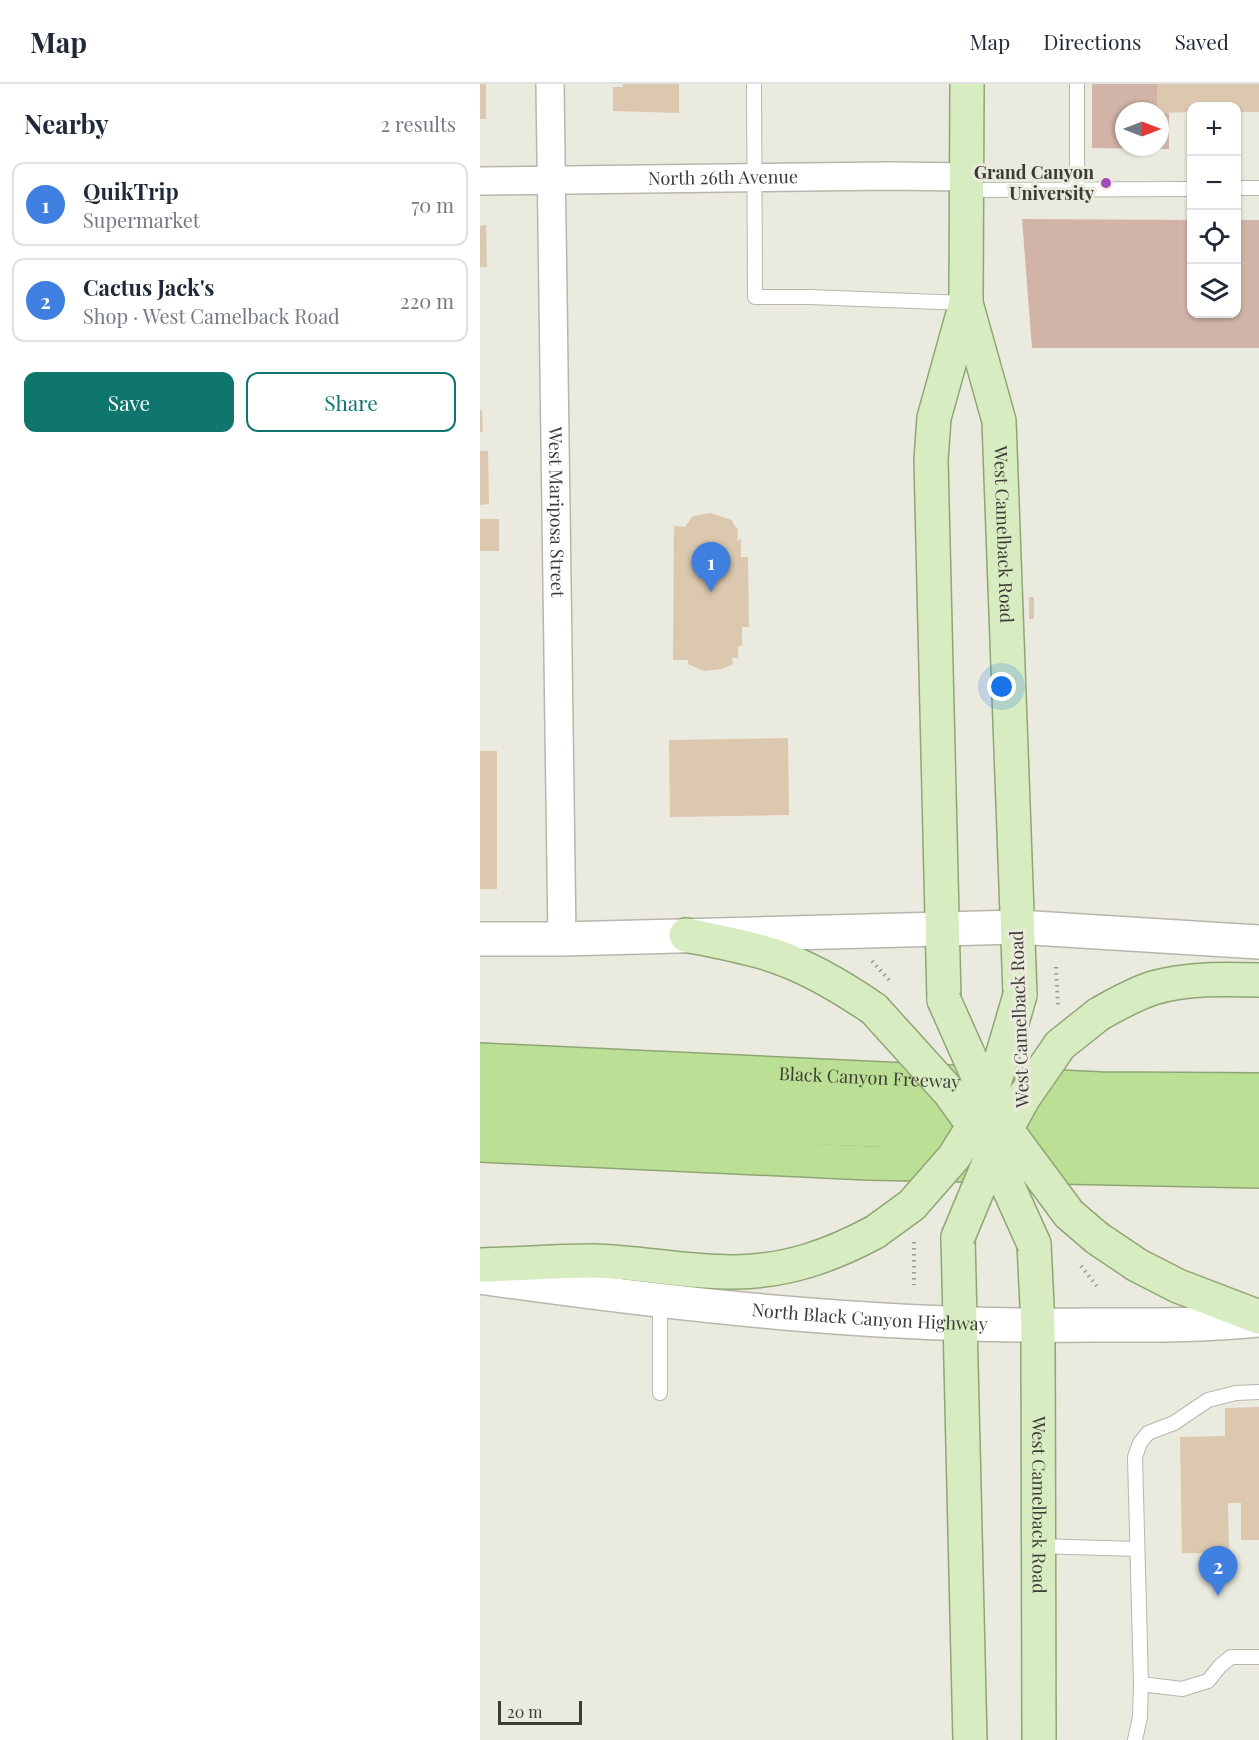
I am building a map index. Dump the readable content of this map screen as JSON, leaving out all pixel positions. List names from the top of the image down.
{
  "streets": {
    "highway": ["Black Canyon Freeway"],
    "main road": ["West Camelback Road", "North Black Canyon Highway"],
    "street": ["North 26th Avenue", "West Mariposa Street"]
  },
  "crossings": [
    ["North 26th Avenue", "West Mariposa Street"],
    ["North 26th Avenue", "West Camelback Road"],
    ["West Camelback Road", "North Black Canyon Highway"]
  ],
  "places": ["Grand Canyon University"],
  "scale_bar": "20 m",
  "north": "right",
  "page": {
    "header": "Map",
    "nav": ["Map", "Directions", "Saved"],
    "heading": ["Nearby", "2 results"],
    "map_buttons": ["+", "−"],
    "list": [
      {
        "mark": "1",
        "name": "QuikTrip",
        "note": "Supermarket",
        "value": "70 m"
      },
      {
        "mark": "2",
        "name": "Cactus Jack's",
        "note": "Shop · West Camelback Road",
        "value": "220 m"
      }
    ],
    "buttons": ["Save", "Share"],
    "pins": ["1", "2"],
    "scale": "20 m"
  }
}
